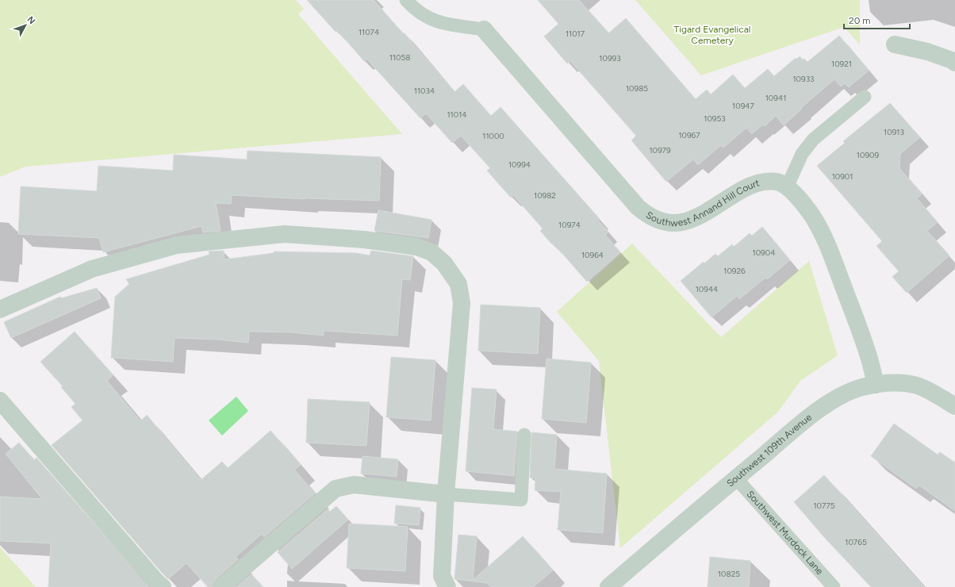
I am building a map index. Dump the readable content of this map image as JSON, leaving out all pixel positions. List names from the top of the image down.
{
  "streets": {
    "street": ["Southwest Annand Hill Court", "Southwest 109th Avenue"],
    "lane": ["Southwest Murdock Lane"]
  },
  "crossings": [
    ["Southwest Annand Hill Court", "Southwest 109th Avenue"],
    ["Southwest 109th Avenue", "Southwest Murdock Lane"]
  ],
  "parks": ["Tigard Evangelical Cemetery"],
  "house_numbers": [
    "11074",
    "11017",
    "11058",
    "10993",
    "10921",
    "10933",
    "10985",
    "11034",
    "10941",
    "10947",
    "11014",
    "10953",
    "10913",
    "10967",
    "11000",
    "10979",
    "10909",
    "10994",
    "10901",
    "10982",
    "10974",
    "10904",
    "10964",
    "10926",
    "10944",
    "10775",
    "10765",
    "10825"
  ],
  "scale_bar": "20 m",
  "north": "top right"
}
